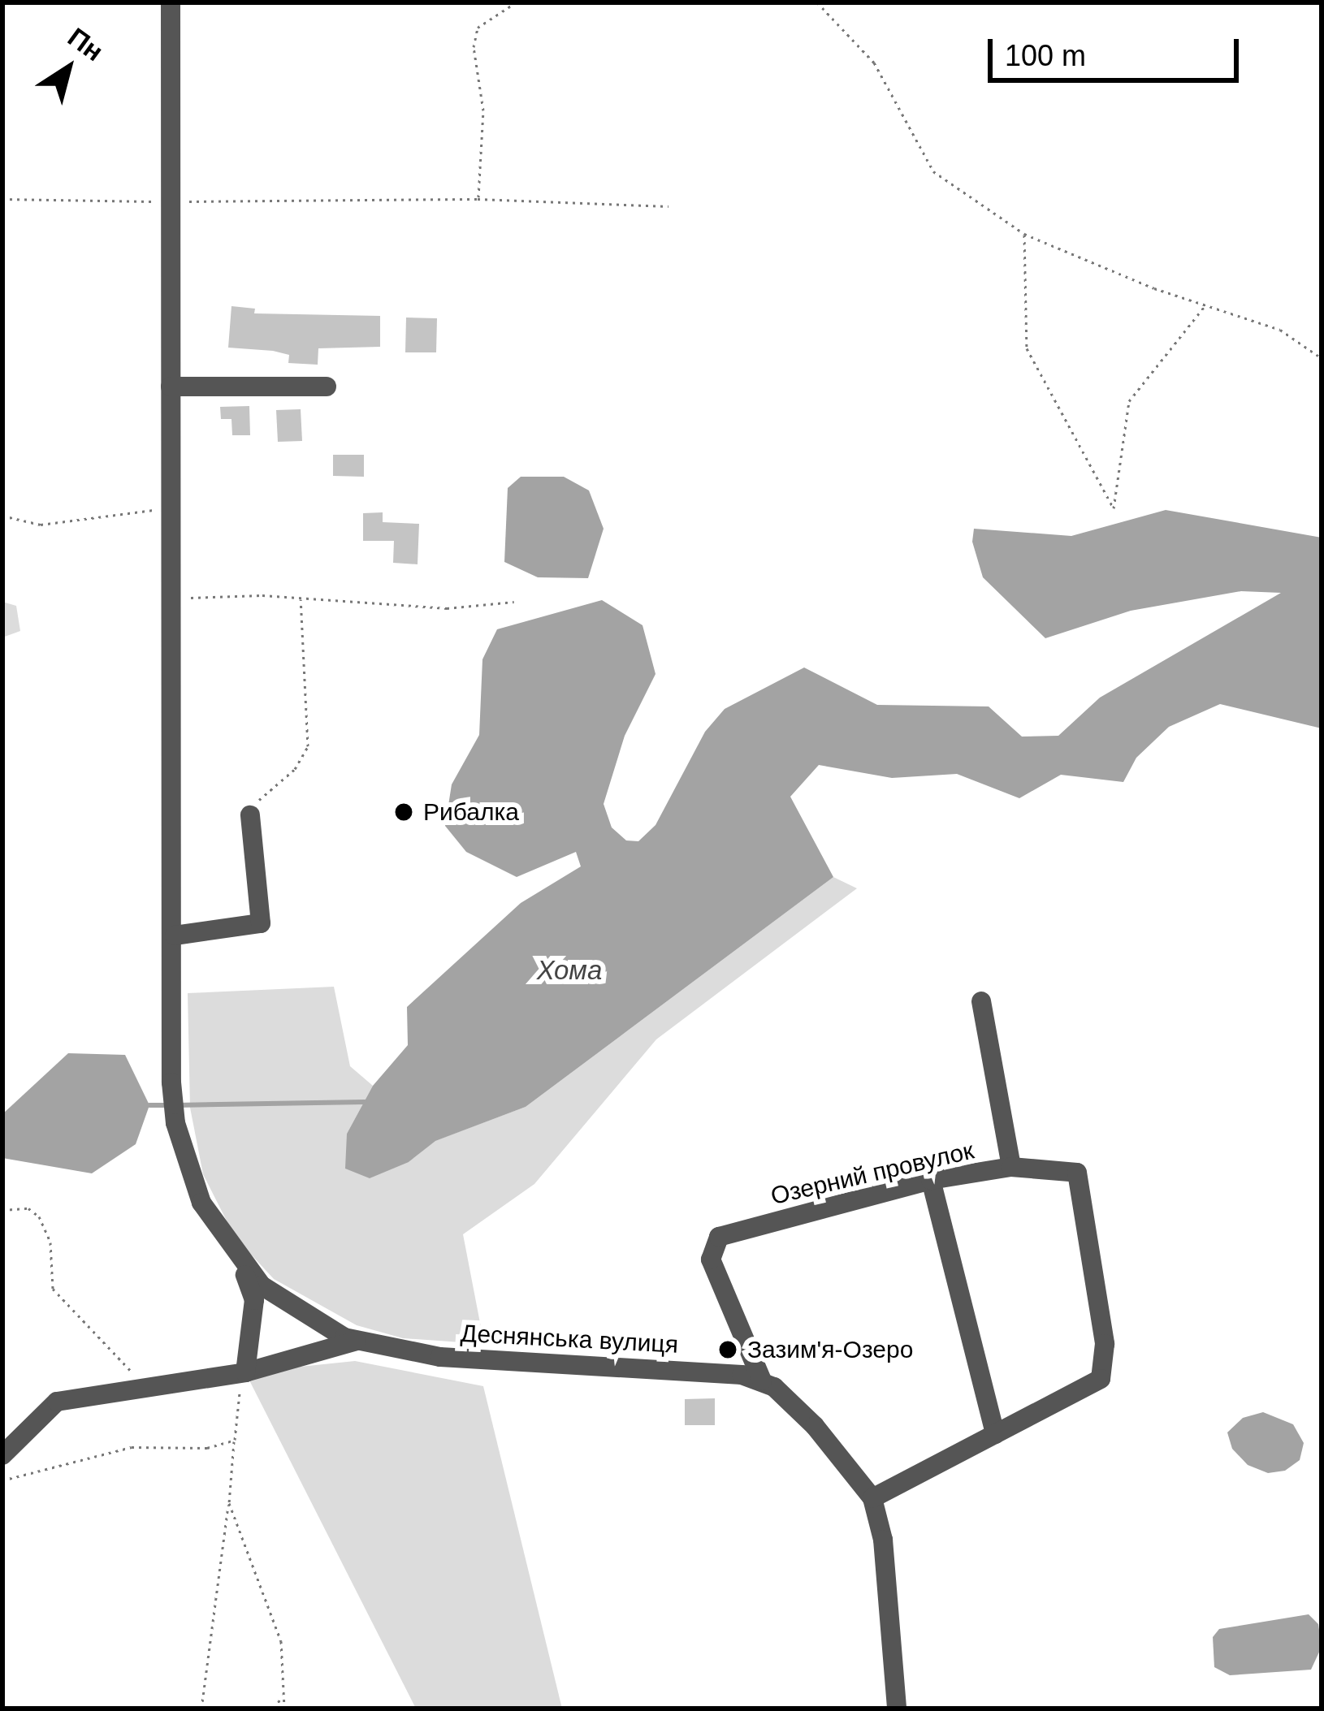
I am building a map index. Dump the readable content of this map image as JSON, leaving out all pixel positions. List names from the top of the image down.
{
  "streets": {
    "street": ["Озерний провулок", "Деснянська вулиця"]
  },
  "crossings": [
    ["Озерний провулок", "Деснянська вулиця"]
  ],
  "water": ["Хома"],
  "places": ["Рибалка", "Зазим'я-Озеро"],
  "scale_bar": "100 m",
  "north": "top right"
}
